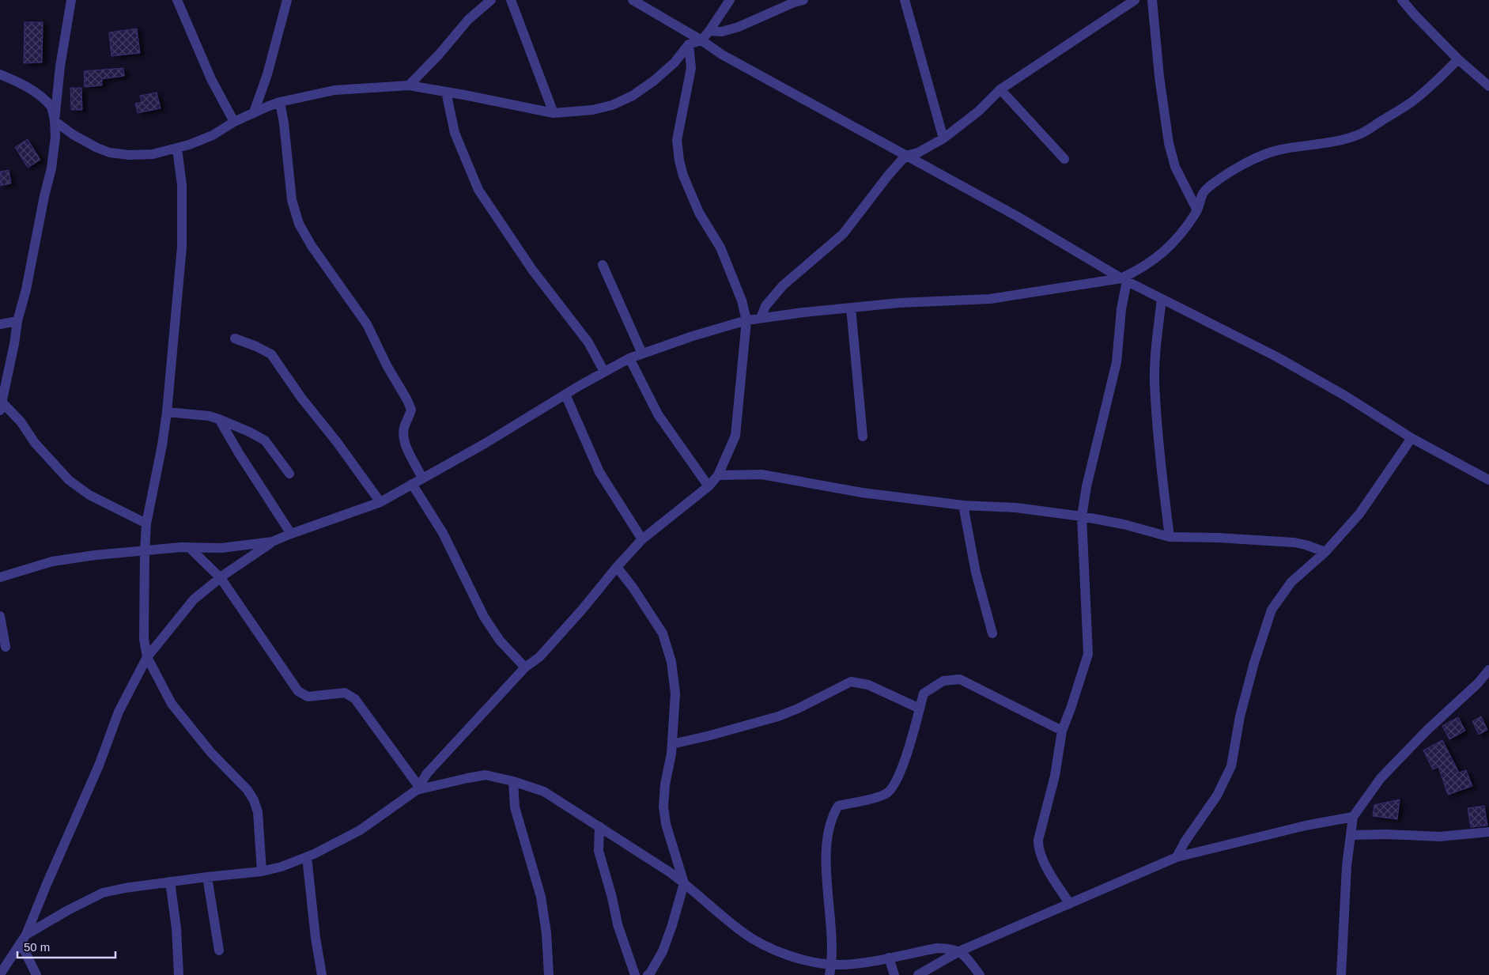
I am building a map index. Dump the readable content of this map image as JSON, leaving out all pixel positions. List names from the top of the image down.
{
  "scale_bar": "50 m"
}
